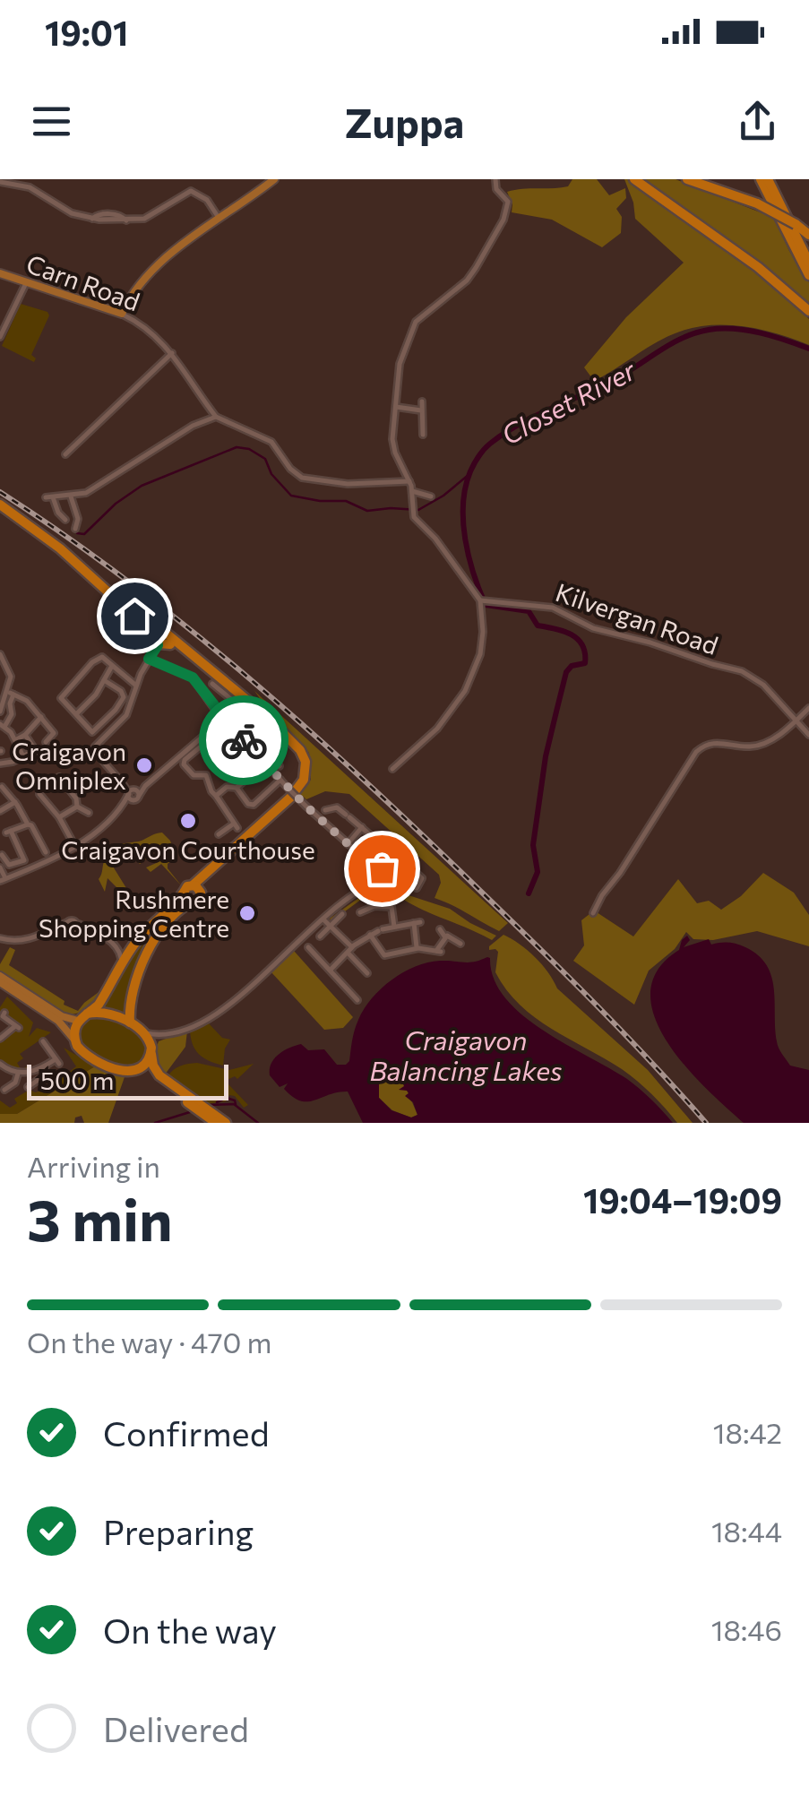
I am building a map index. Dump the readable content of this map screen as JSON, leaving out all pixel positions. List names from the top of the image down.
{
  "streets": {
    "main road": ["Carn Road"],
    "street": ["Kilvergan Road"]
  },
  "water": ["Closet River", "Craigavon Balancing Lakes"],
  "places": ["Craigavon Omniplex", "Craigavon Courthouse", "Rushmere Shopping Centre"],
  "scale_bar": "500 m",
  "page": {
    "status": "19:01",
    "header": "Zuppa",
    "scale": "500 m",
    "heading": ["3 min", "Arriving in", "19:04–19:09"],
    "bar": "On the way · 470 m",
    "list": [
      ["Confirmed", "18:42"],
      ["Preparing", "18:44"],
      ["On the way", "18:46"],
      "Delivered"
    ]
  }
}
